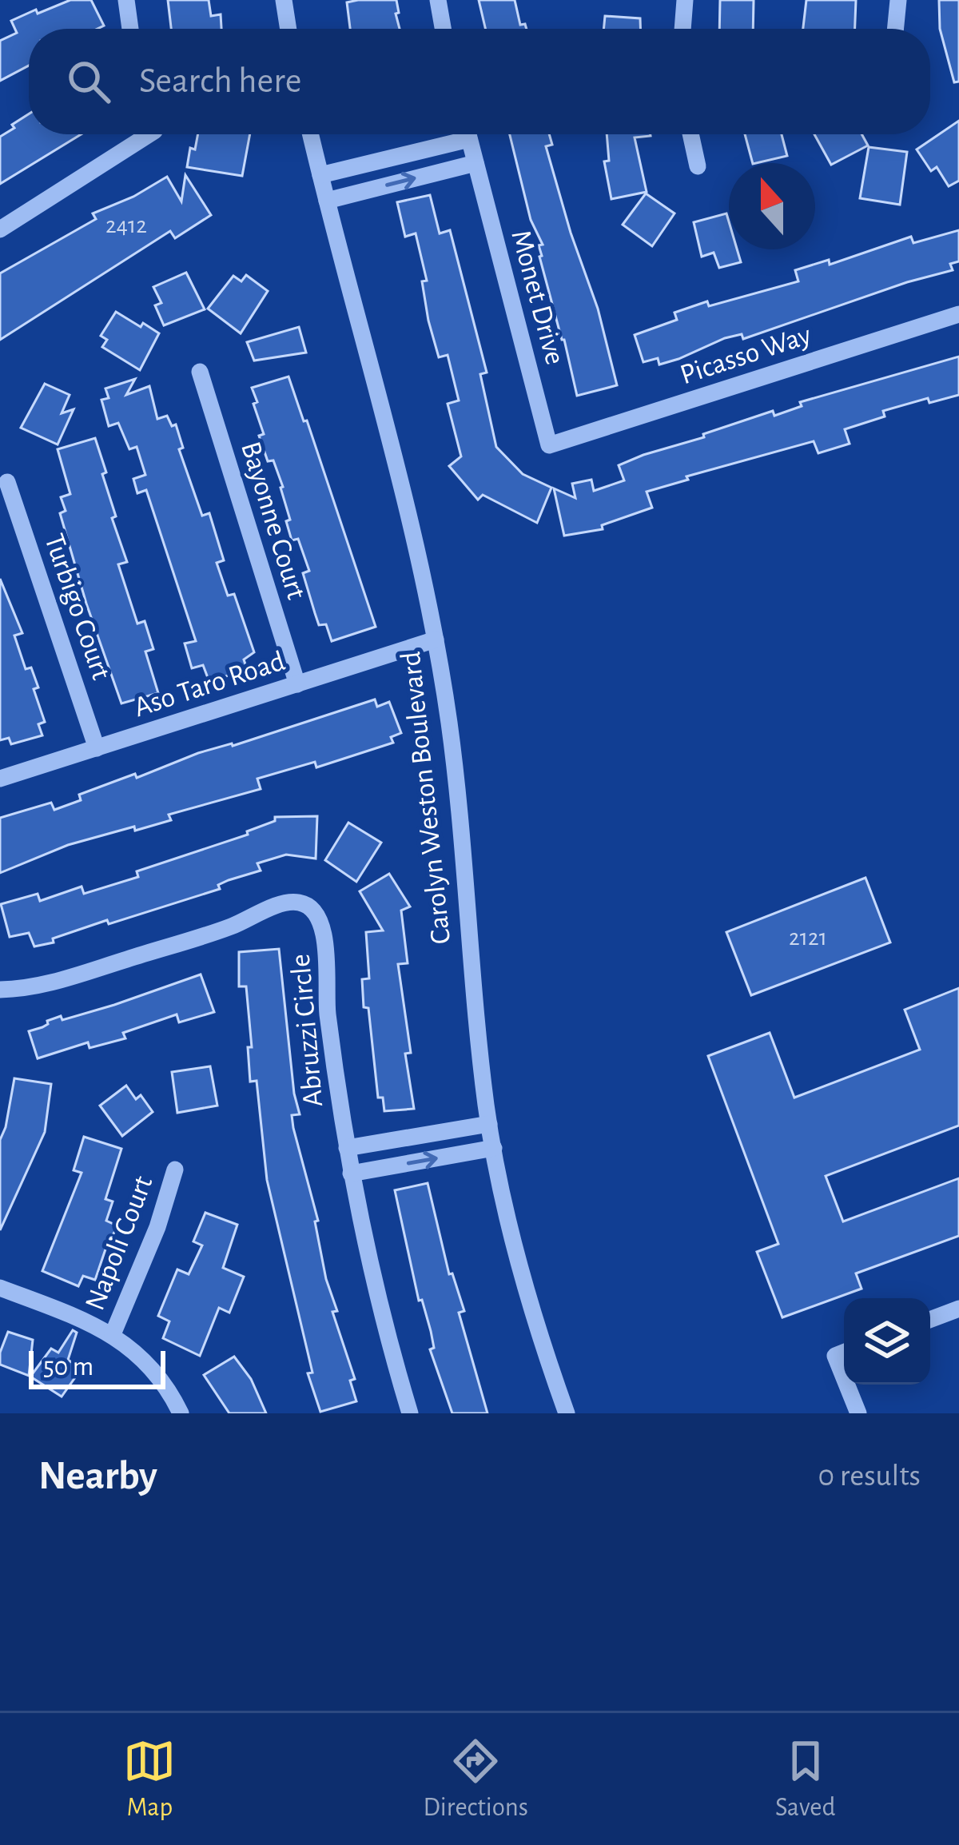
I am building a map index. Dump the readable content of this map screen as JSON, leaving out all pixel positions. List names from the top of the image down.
{
  "streets": {
    "street": [
      "Monet Drive",
      "Picasso Way",
      "Bayonne Court",
      "Turbigo Court",
      "Aso Taro Road",
      "Carolyn Weston Boulevard",
      "Abruzzi Circle",
      "Napoli Court"
    ]
  },
  "crossings": [
    ["Monet Drive", "Picasso Way"],
    ["Monet Drive", "Carolyn Weston Boulevard"],
    ["Bayonne Court", "Aso Taro Road"],
    ["Turbigo Court", "Aso Taro Road"],
    ["Aso Taro Road", "Carolyn Weston Boulevard"]
  ],
  "house_numbers": ["2412", "2121"],
  "scale_bar": "50 m",
  "north": "top",
  "page": {
    "search": "Search here",
    "scale": "50 m",
    "heading": ["Nearby", "0 results"],
    "nav": ["Map", "Directions", "Saved"]
  }
}
